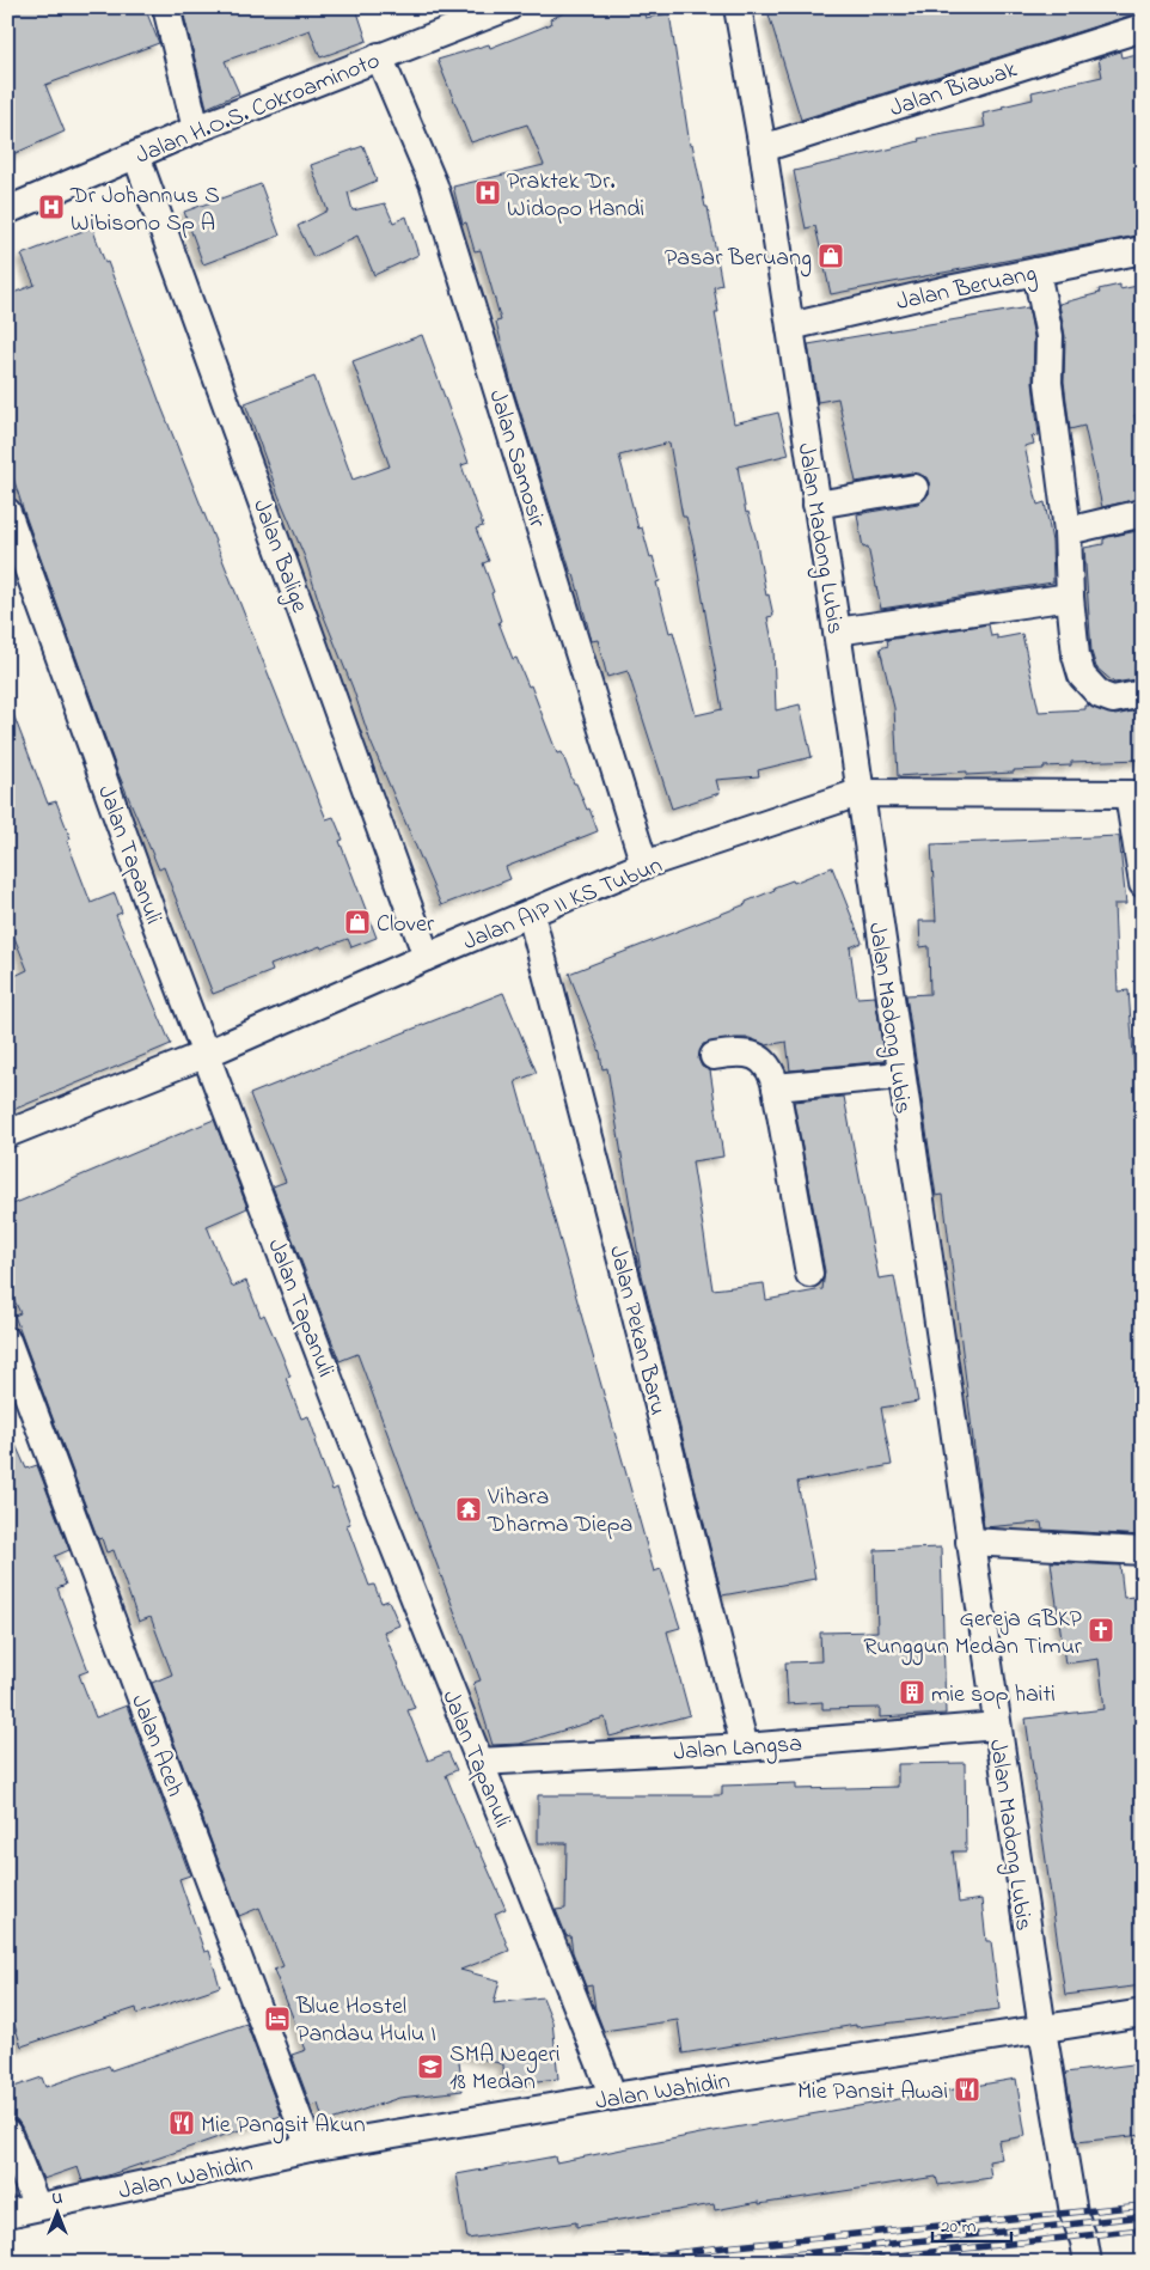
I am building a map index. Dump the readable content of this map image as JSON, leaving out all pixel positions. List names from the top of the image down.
{
  "streets": {
    "street": [
      "Jalan Biawak",
      "Jalan H.O.S. Cokroaminoto",
      "Jalan Beruang",
      "Jalan Samosir",
      "Jalan Madong Lubis",
      "Jalan Balige",
      "Jalan Tapanuli",
      "Jalan AIP II KS Tubun",
      "Jalan Pekan Baru",
      "Jalan Aceh",
      "Jalan Langsa",
      "Jalan Wahidin"
    ]
  },
  "crossings": [
    ["Jalan Biawak", "Jalan Madong Lubis"],
    ["Jalan H.O.S. Cokroaminoto", "Jalan Samosir"],
    ["Jalan H.O.S. Cokroaminoto", "Jalan Balige"],
    ["Jalan Beruang", "Jalan Madong Lubis"],
    ["Jalan Samosir", "Jalan AIP II KS Tubun"],
    ["Jalan Madong Lubis", "Jalan AIP II KS Tubun"],
    ["Jalan Madong Lubis", "Jalan Langsa"],
    ["Jalan Madong Lubis", "Jalan Wahidin"],
    ["Jalan Balige", "Jalan AIP II KS Tubun"],
    ["Jalan Tapanuli", "Jalan AIP II KS Tubun"],
    ["Jalan Tapanuli", "Jalan Langsa"],
    ["Jalan Tapanuli", "Jalan Wahidin"],
    ["Jalan AIP II KS Tubun", "Jalan Pekan Baru"],
    ["Jalan Pekan Baru", "Jalan Langsa"],
    ["Jalan Aceh", "Jalan Wahidin"]
  ],
  "places": {
    "hospital": ["Praktek Dr. Widopo Handi", "Dr Johannus S Wibisono Sp A"],
    "shop": ["Pasar Beruang", "Clover"],
    "temple": ["Vihara Dharma Diepa"],
    "church": ["Gereja GBKP Runggun Medan Timur"],
    "building": ["mie sop haiti"],
    "hotel": ["Blue Hostel Pandau Hulu I"],
    "school or university": ["SMA Negeri 18 Medan"],
    "restaurant": ["Mie Pansit Awai", "Mie Pangsit Akun"]
  },
  "scale_bar": "20 m",
  "north": "top"
}
